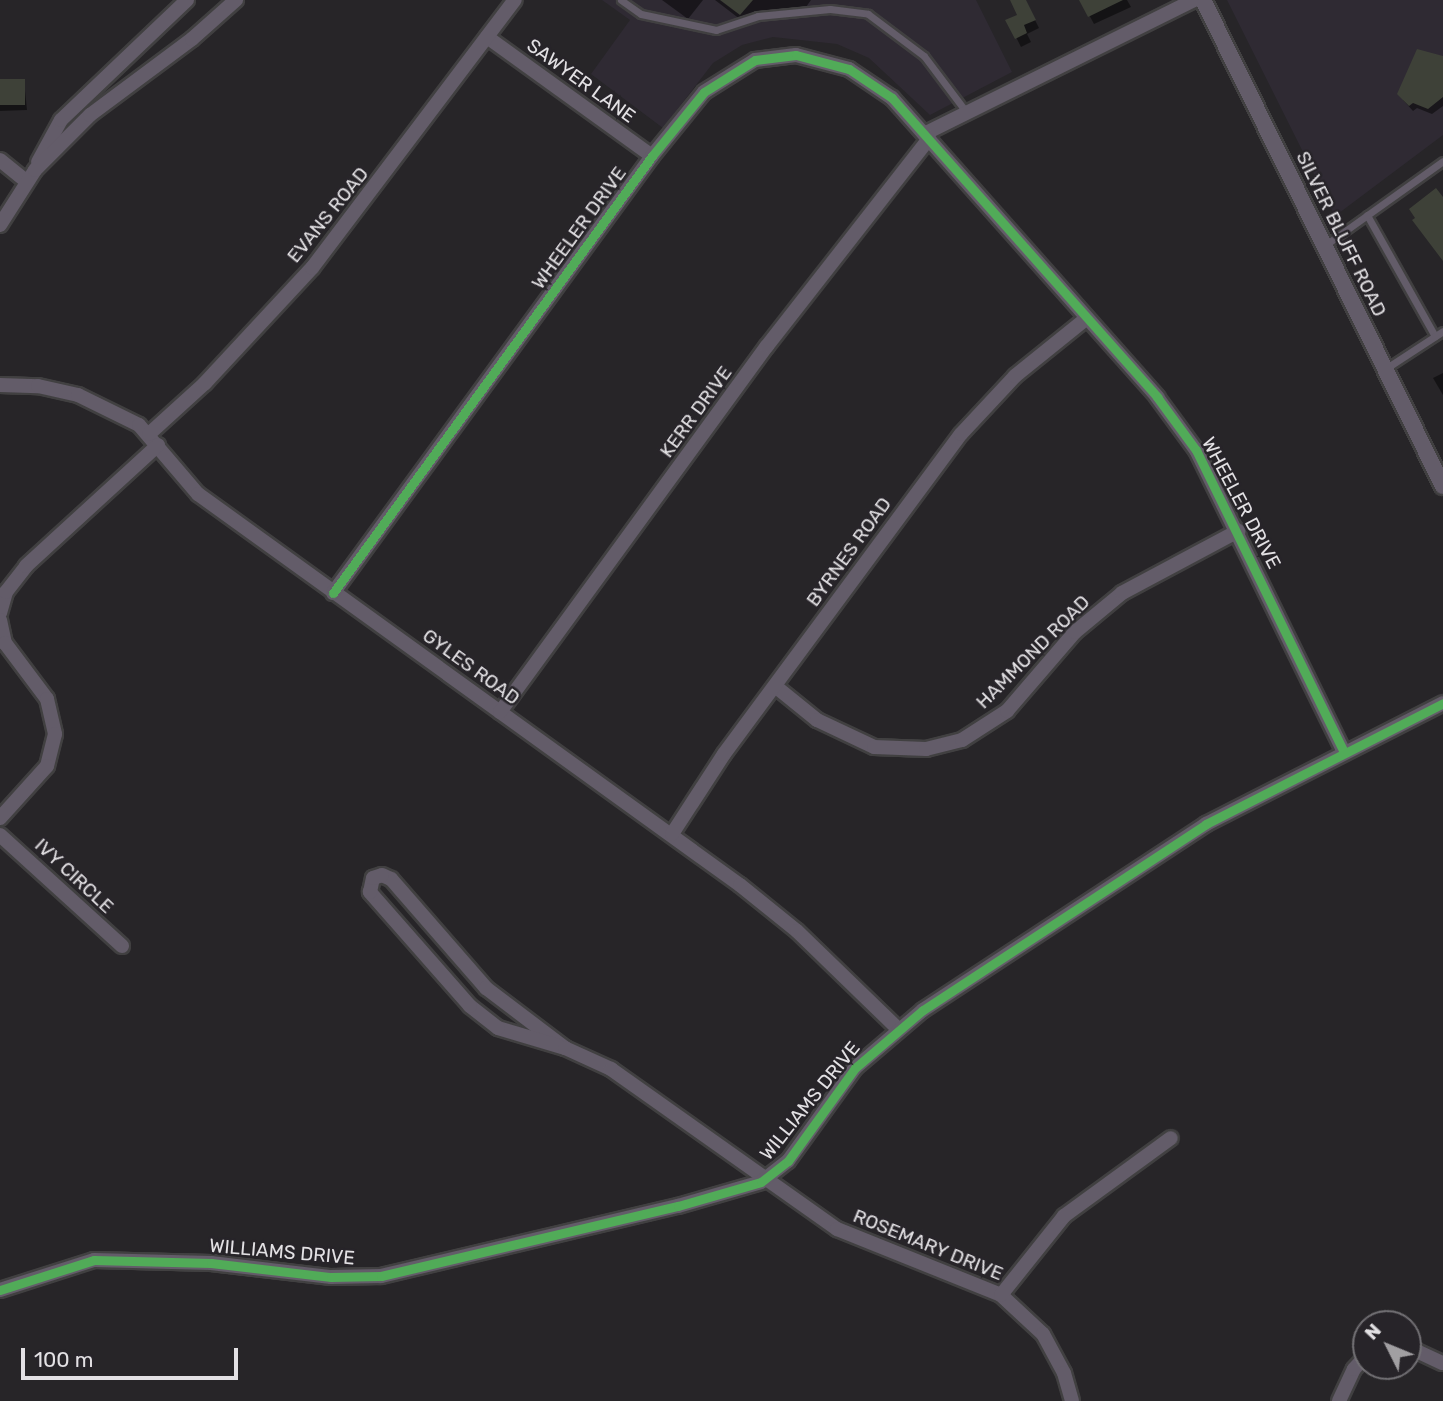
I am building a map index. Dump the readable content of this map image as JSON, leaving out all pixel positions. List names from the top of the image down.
{
  "streets": {
    "street": [
      "SAWYER LANE",
      "EVANS ROAD",
      "WHEELER DRIVE",
      "SILVER BLUFF ROAD",
      "KERR DRIVE",
      "BYRNES ROAD",
      "HAMMOND ROAD",
      "GYLES ROAD",
      "IVY CIRCLE",
      "WILLIAMS DRIVE",
      "ROSEMARY DRIVE"
    ]
  },
  "crossings": [
    ["SAWYER LANE", "EVANS ROAD"],
    ["SAWYER LANE", "WHEELER DRIVE"],
    ["EVANS ROAD", "GYLES ROAD"],
    ["WHEELER DRIVE", "KERR DRIVE"],
    ["WHEELER DRIVE", "BYRNES ROAD"],
    ["WHEELER DRIVE", "HAMMOND ROAD"],
    ["WHEELER DRIVE", "GYLES ROAD"],
    ["WHEELER DRIVE", "WILLIAMS DRIVE"],
    ["KERR DRIVE", "GYLES ROAD"],
    ["BYRNES ROAD", "HAMMOND ROAD"],
    ["BYRNES ROAD", "GYLES ROAD"],
    ["GYLES ROAD", "WILLIAMS DRIVE"],
    ["WILLIAMS DRIVE", "ROSEMARY DRIVE"]
  ],
  "scale_bar": "100 m",
  "north": "top left"
}
